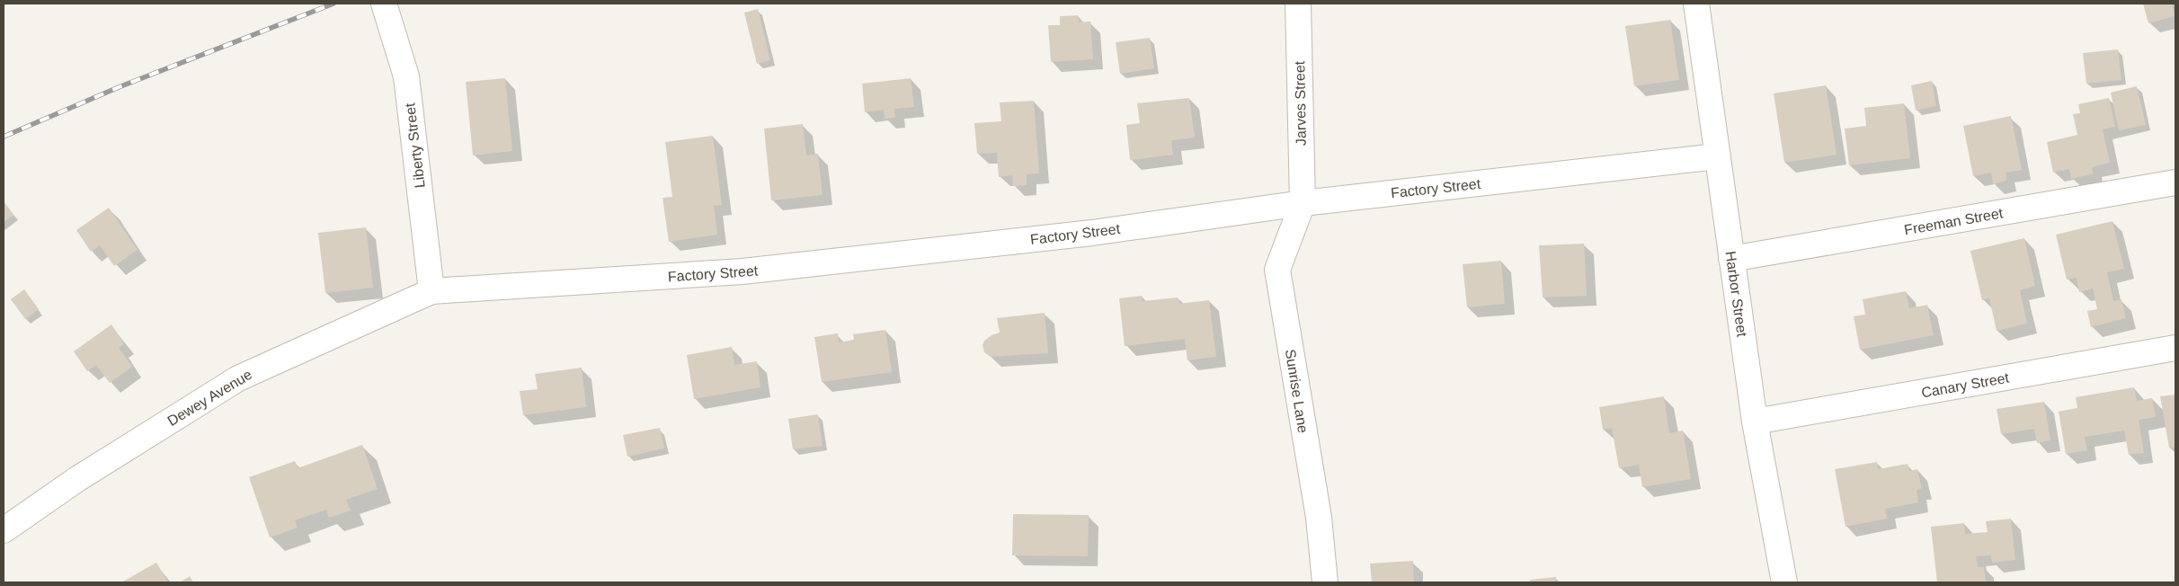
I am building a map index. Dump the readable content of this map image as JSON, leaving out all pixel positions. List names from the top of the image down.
{
  "streets": {
    "street": [
      "Jarves Street",
      "Liberty Street",
      "Factory Street",
      "Freeman Street",
      "Harbor Street",
      "Canary Street",
      "Sunrise Lane",
      "Dewey Avenue"
    ]
  },
  "crossings": [
    ["Jarves Street", "Factory Street"],
    ["Jarves Street", "Sunrise Lane"],
    ["Liberty Street", "Factory Street"],
    ["Liberty Street", "Dewey Avenue"],
    ["Factory Street", "Harbor Street"],
    ["Factory Street", "Sunrise Lane"],
    ["Factory Street", "Dewey Avenue"],
    ["Freeman Street", "Harbor Street"],
    ["Harbor Street", "Canary Street"]
  ]
}
